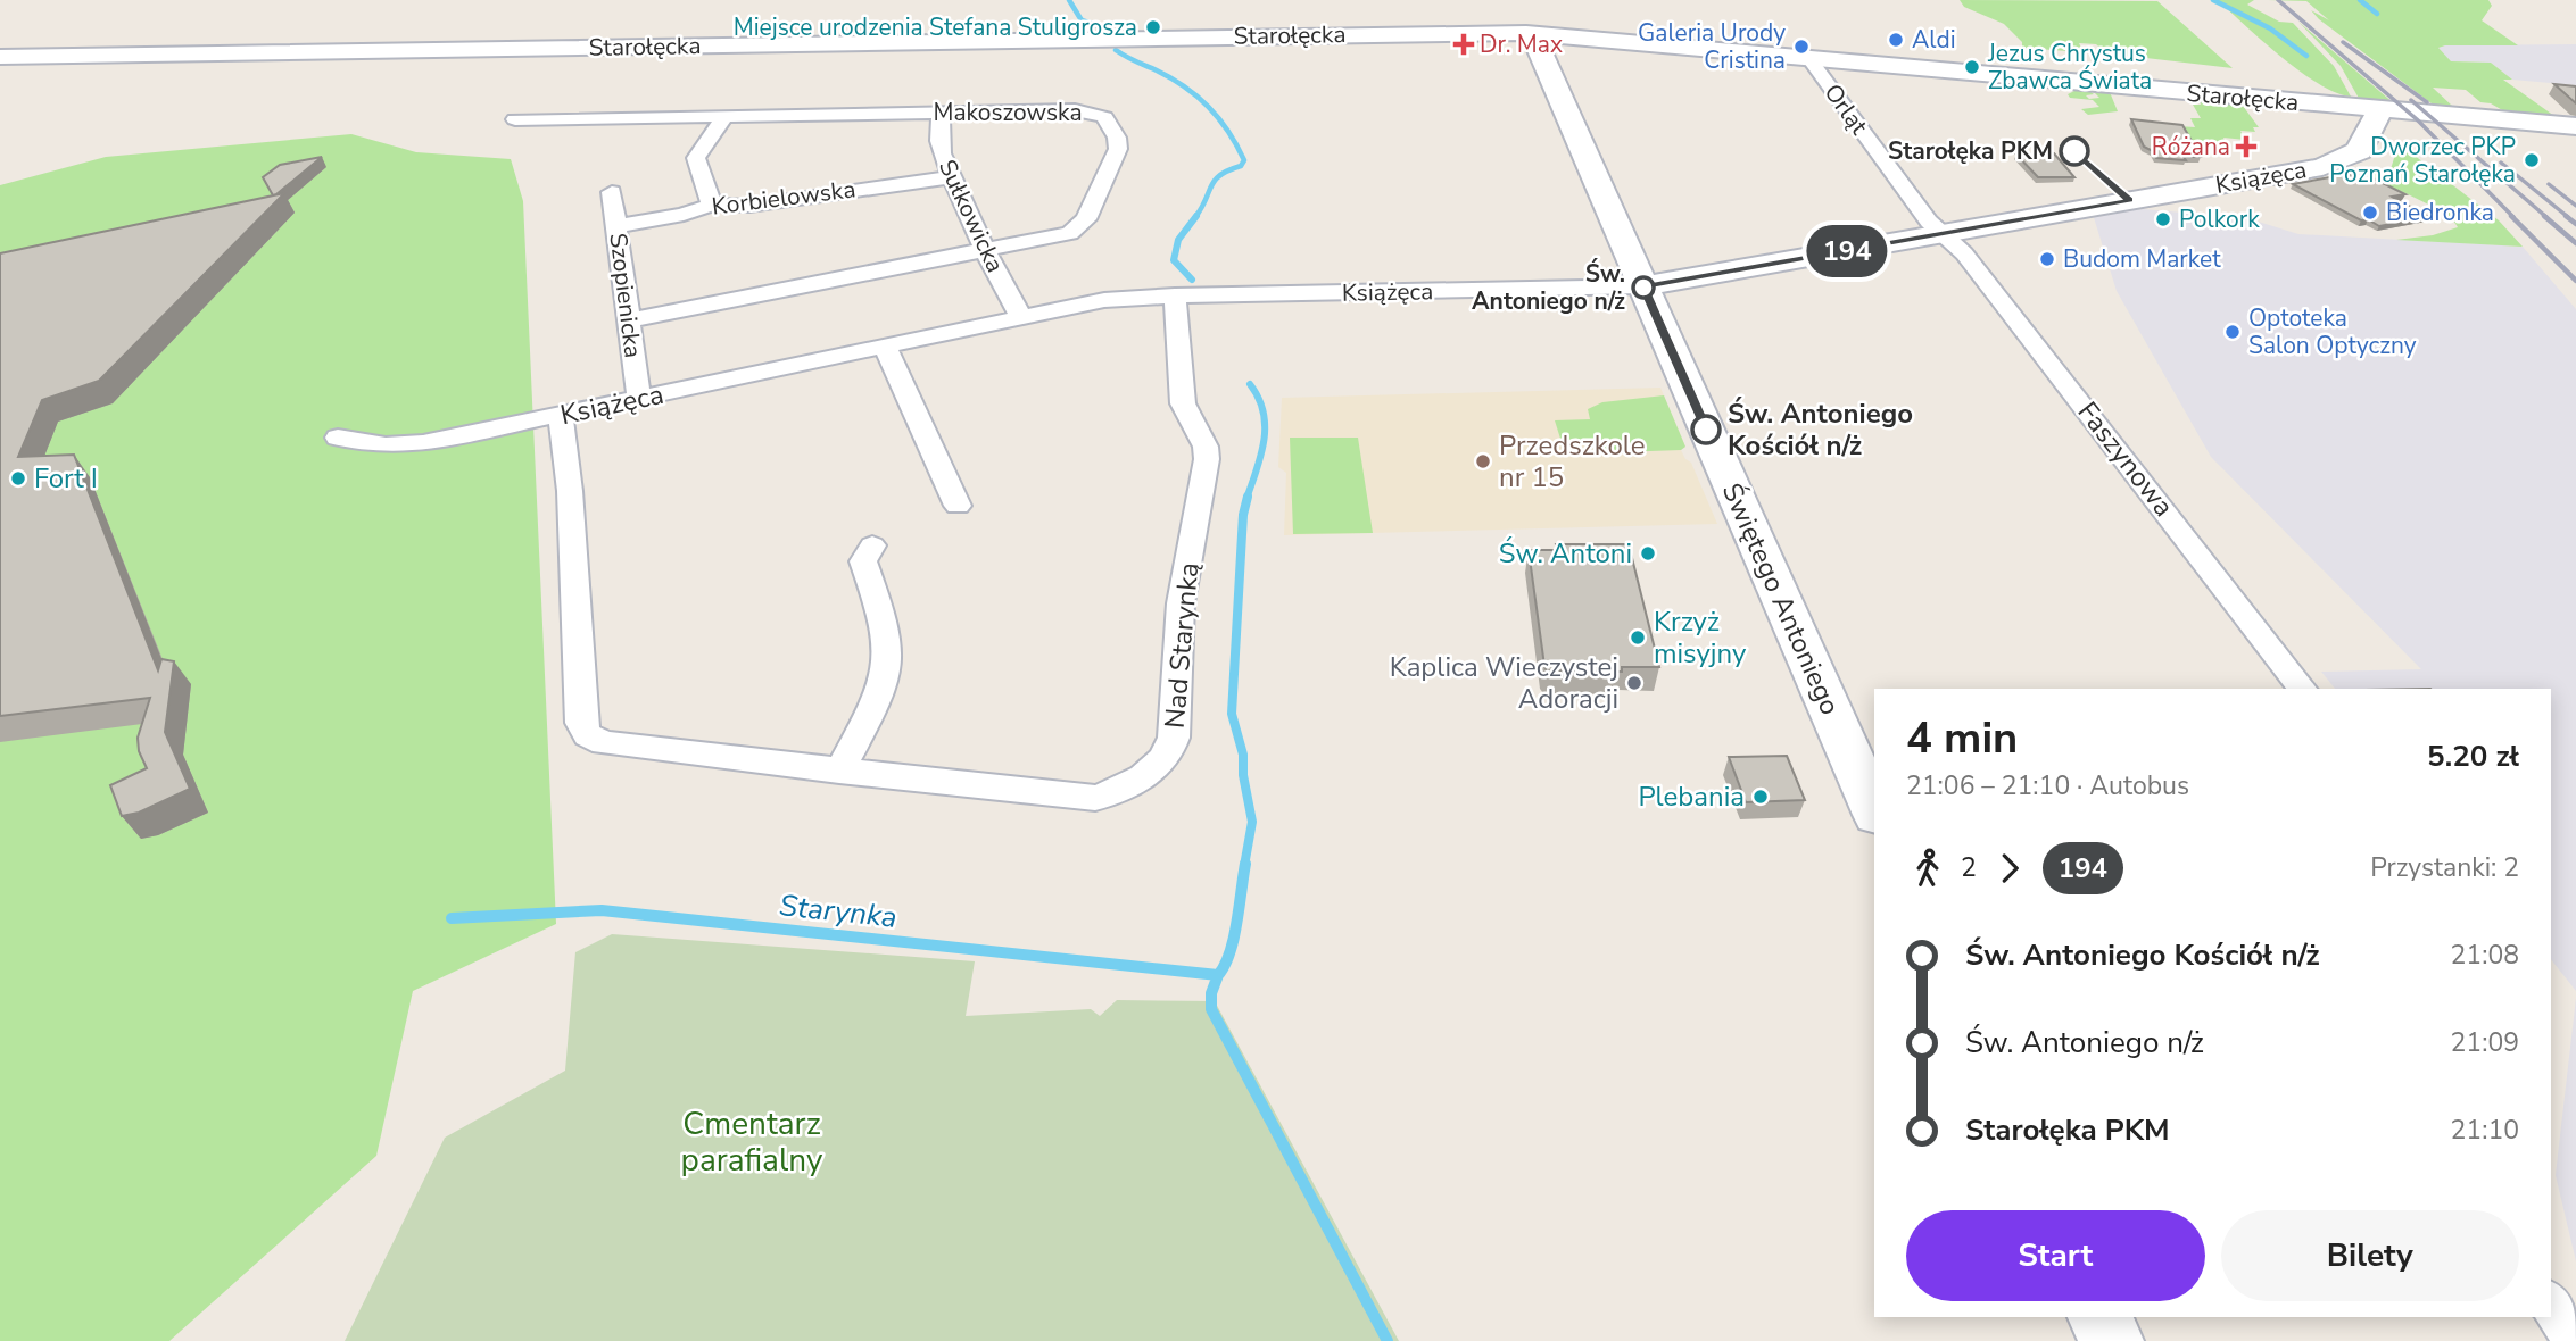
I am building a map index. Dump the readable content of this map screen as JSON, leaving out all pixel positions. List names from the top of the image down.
{
  "streets": {
    "street": [
      "Starołęcka",
      "Orląt",
      "Makoszowska",
      "Książęca",
      "Korbielowska",
      "Sułkowicka",
      "Szopienicka",
      "Faszynowa",
      "Świętego Antoniego",
      "Nad Starynką"
    ]
  },
  "crossings": [
    ["Starołęcka", "Orląt"],
    ["Starołęcka", "Książęca"],
    ["Starołęcka", "Świętego Antoniego"],
    ["Orląt", "Książęca"],
    ["Orląt", "Faszynowa"],
    ["Makoszowska", "Sułkowicka"],
    ["Makoszowska", "Szopienicka"],
    ["Książęca", "Sułkowicka"],
    ["Książęca", "Szopienicka"],
    ["Książęca", "Faszynowa"],
    ["Książęca", "Świętego Antoniego"],
    ["Książęca", "Nad Starynką"],
    ["Korbielowska", "Sułkowicka"],
    ["Korbielowska", "Szopienicka"]
  ],
  "water": ["Starynka"],
  "parks": ["Cmentarz parafialny"],
  "places": {
    "other": [
      "Miejsce urodzenia Stefana Stuligrosza",
      "Aldi",
      "Galeria Urody Cristina",
      "Jezus Chrystus Zbawca Świata",
      "Starołęka PKM",
      "Dworzec PKP Poznań Starołęka",
      "Biedronka",
      "Polkork",
      "Budom Market",
      "Św. Antoniego n/ż",
      "Optoteka Salon Optyczny",
      "Św. Antoniego Kościół n/ż",
      "Przedszkole nr 15",
      "Fort I",
      "Św. Antoni",
      "Krzyż misyjny",
      "Kaplica Wieczystej Adoracji",
      "Plebania"
    ],
    "health": ["Dr. Max", "Różana"]
  },
  "lines": ["bus line 194"],
  "page": {
    "on_map": "194",
    "heading": ["4 min", "21:06 – 21:10 · Autobus", "5.20 zł"],
    "legs": ["2", "194", "Przystanki: 2"],
    "list": [
      {
        "name": "Św. Antoniego Kościół n/ż",
        "value": "21:08"
      },
      {
        "name": "Św. Antoniego n/ż",
        "value": "21:09"
      },
      {
        "name": "Starołęka PKM",
        "value": "21:10"
      }
    ],
    "buttons": ["Start", "Bilety"]
  }
}
